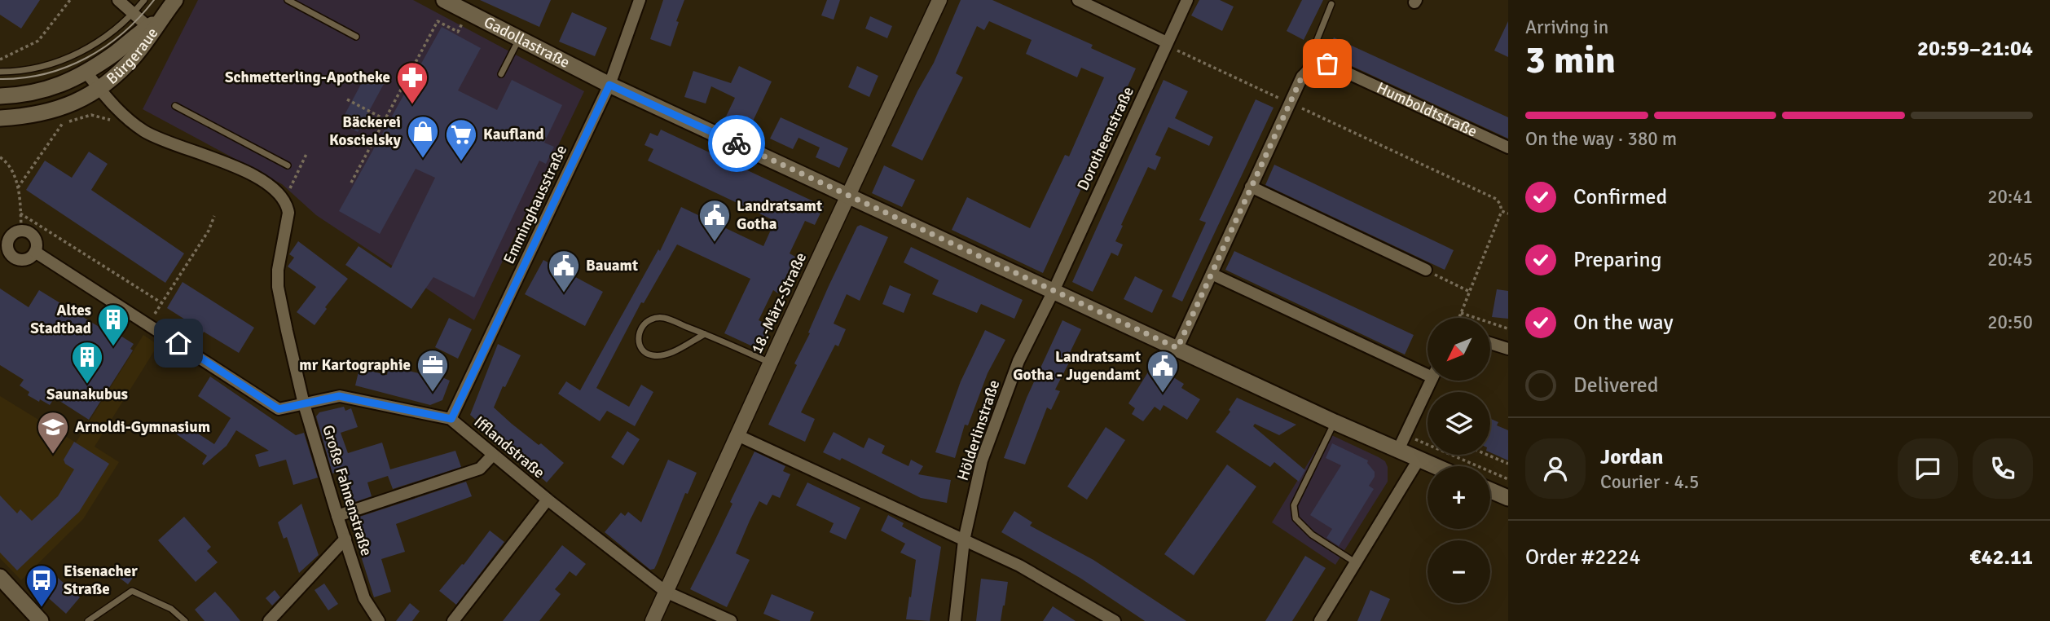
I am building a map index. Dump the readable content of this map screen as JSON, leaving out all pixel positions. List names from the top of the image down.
{
  "streets": {
    "main road": ["Gadollastraße", "Bürgeraue"],
    "street": [
      "Humboldtstraße",
      "Dorotheenstraße",
      "Emminghausstraße",
      "18.-März-Straße",
      "Hölderlinstraße",
      "Ifflandstraße",
      "Große Fahnenstraße"
    ]
  },
  "crossings": [
    ["Gadollastraße", "Emminghausstraße"],
    ["Bürgeraue", "Große Fahnenstraße"],
    ["Dorotheenstraße", "Hölderlinstraße"],
    ["Emminghausstraße", "Ifflandstraße"],
    ["18.-März-Straße", "Ifflandstraße"],
    ["Ifflandstraße", "Große Fahnenstraße"]
  ],
  "places": {
    "pharmacy": ["Schmetterling-Apotheke"],
    "shop": ["Bäckerei Koscielsky"],
    "supermarket": ["Kaufland"],
    "public building": ["Landratsamt Gotha", "Bauamt", "Landratsamt Gotha - Jugendamt"],
    "building": ["Altes Stadtbad", "Saunakubus"],
    "office": ["mr Kartographie"],
    "school or university": ["Arnoldi-Gymnasium"],
    "bus stop": ["Eisenacher Straße"]
  },
  "north": "bottom left",
  "page": {
    "heading": ["3 min", "Arriving in", "20:59–21:04"],
    "panel": [
      "Jordan",
      "Courier · 4.5",
      "Order #2224",
      "€42.11"
    ],
    "bar": "On the way · 380 m",
    "list": [
      ["Confirmed", "20:41"],
      ["Preparing", "20:45"],
      ["On the way", "20:50"],
      "Delivered"
    ],
    "map_buttons": ["+", "−"]
  }
}
